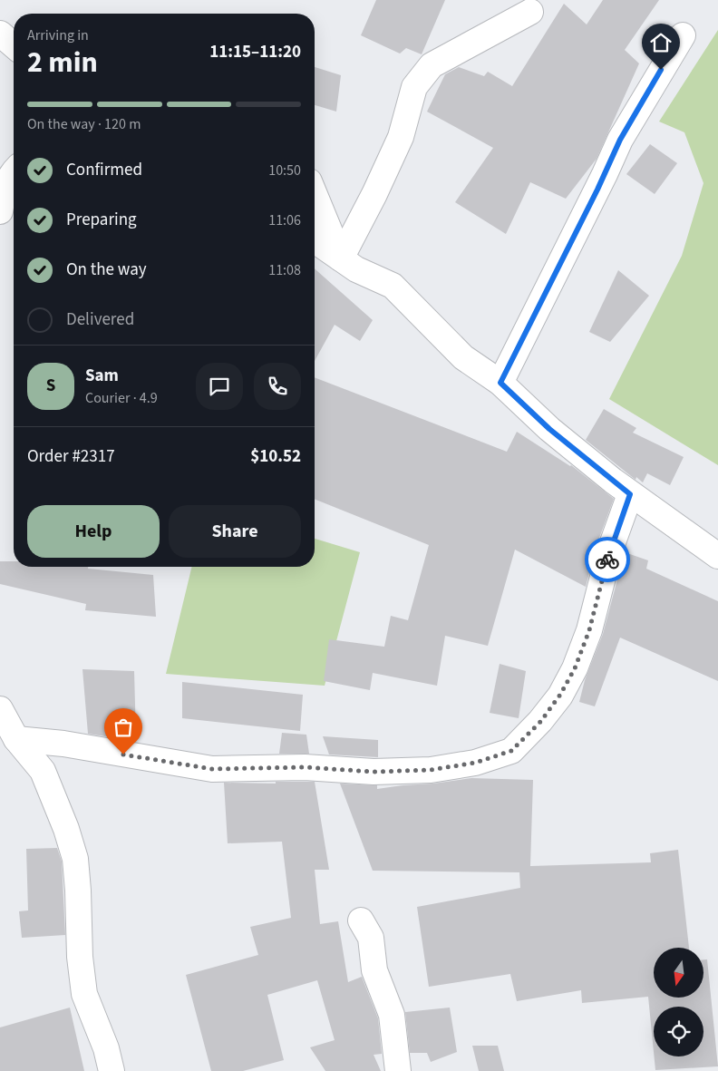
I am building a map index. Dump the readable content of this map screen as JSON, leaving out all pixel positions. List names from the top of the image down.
{
  "north": "bottom",
  "page": {
    "heading": ["2 min", "Arriving in", "11:15–11:20"],
    "panel": [
      "Sam",
      "Courier · 4.9",
      "Order #2317",
      "$10.52"
    ],
    "bar": "On the way · 120 m",
    "list": [
      ["Confirmed", "10:50"],
      ["Preparing", "11:06"],
      ["On the way", "11:08"],
      "Delivered"
    ],
    "round": "S",
    "buttons": ["Help", "Share"]
  }
}
